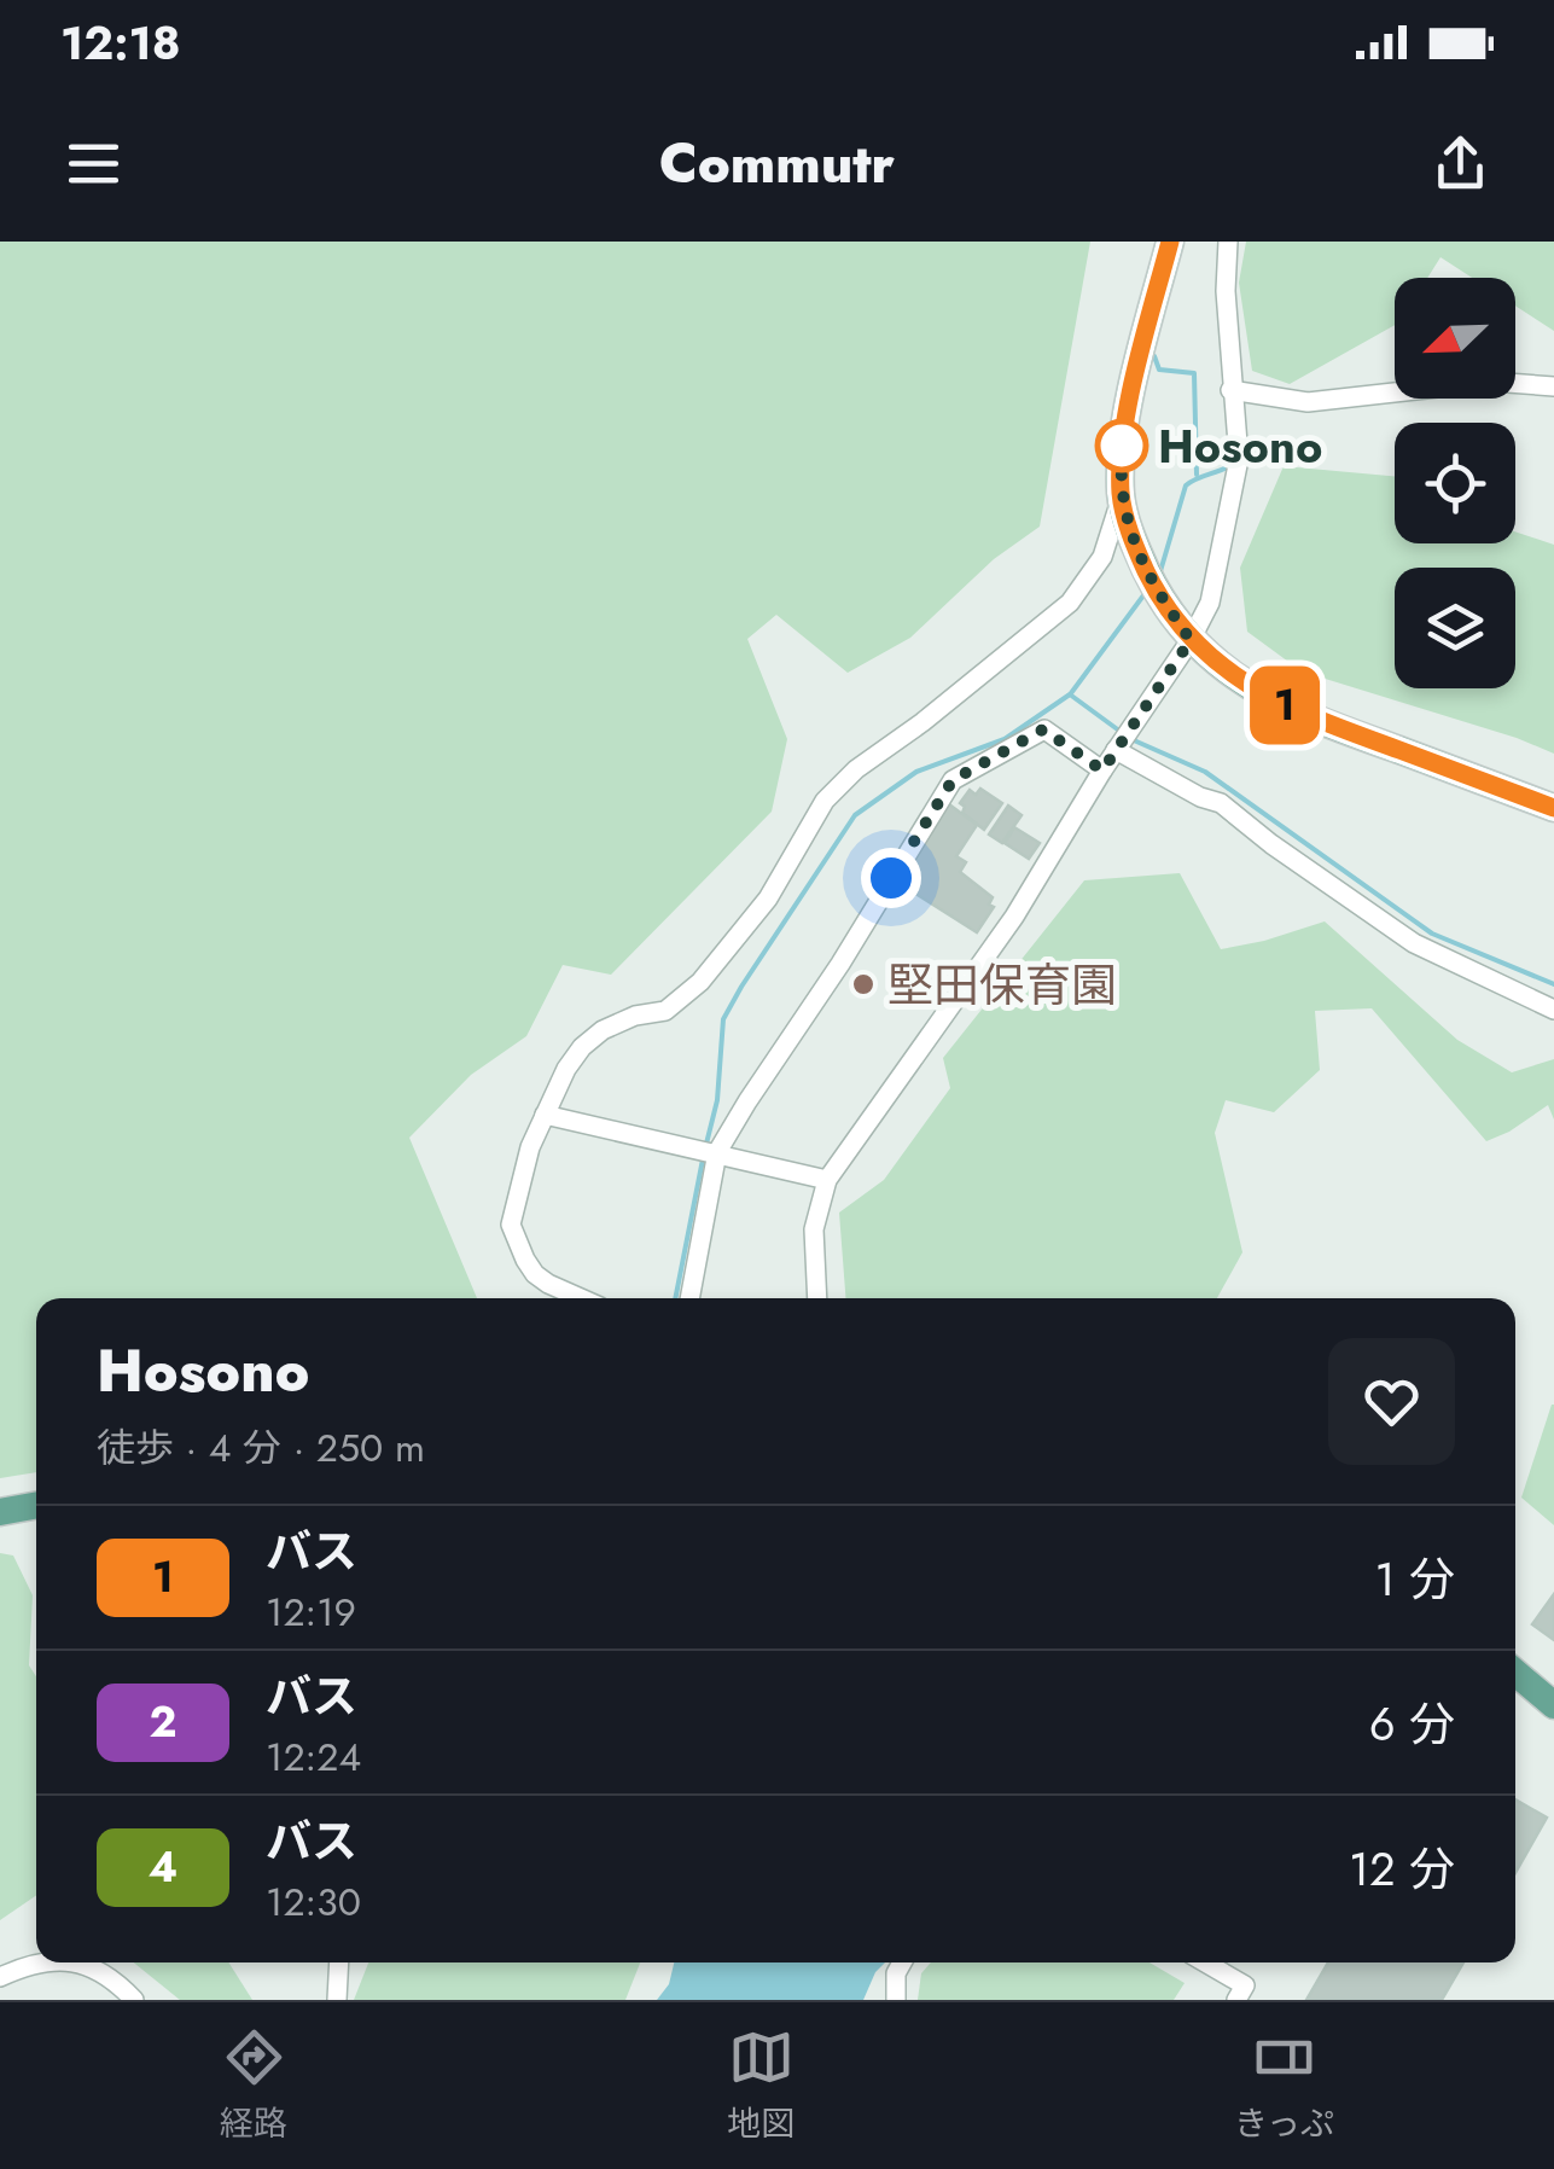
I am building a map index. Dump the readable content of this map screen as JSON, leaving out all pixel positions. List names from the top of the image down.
{
  "places": ["Hosono", "堅田保育園"],
  "lines": ["bus line 1"],
  "north": "bottom left",
  "page": {
    "status": "12:18",
    "header": "Commutr",
    "on_map": "1",
    "heading": ["Hosono", "徒歩 · 4 分 · 250 m"],
    "list": [
      {
        "mark": "1",
        "name": "バス",
        "note": "12:19",
        "value": "1 分"
      },
      {
        "mark": "2",
        "name": "バス",
        "note": "12:24",
        "value": "6 分"
      },
      {
        "mark": "4",
        "name": "バス",
        "note": "12:30",
        "value": "12 分"
      }
    ],
    "tabs": ["経路", "地図", "きっぷ"]
  }
}
